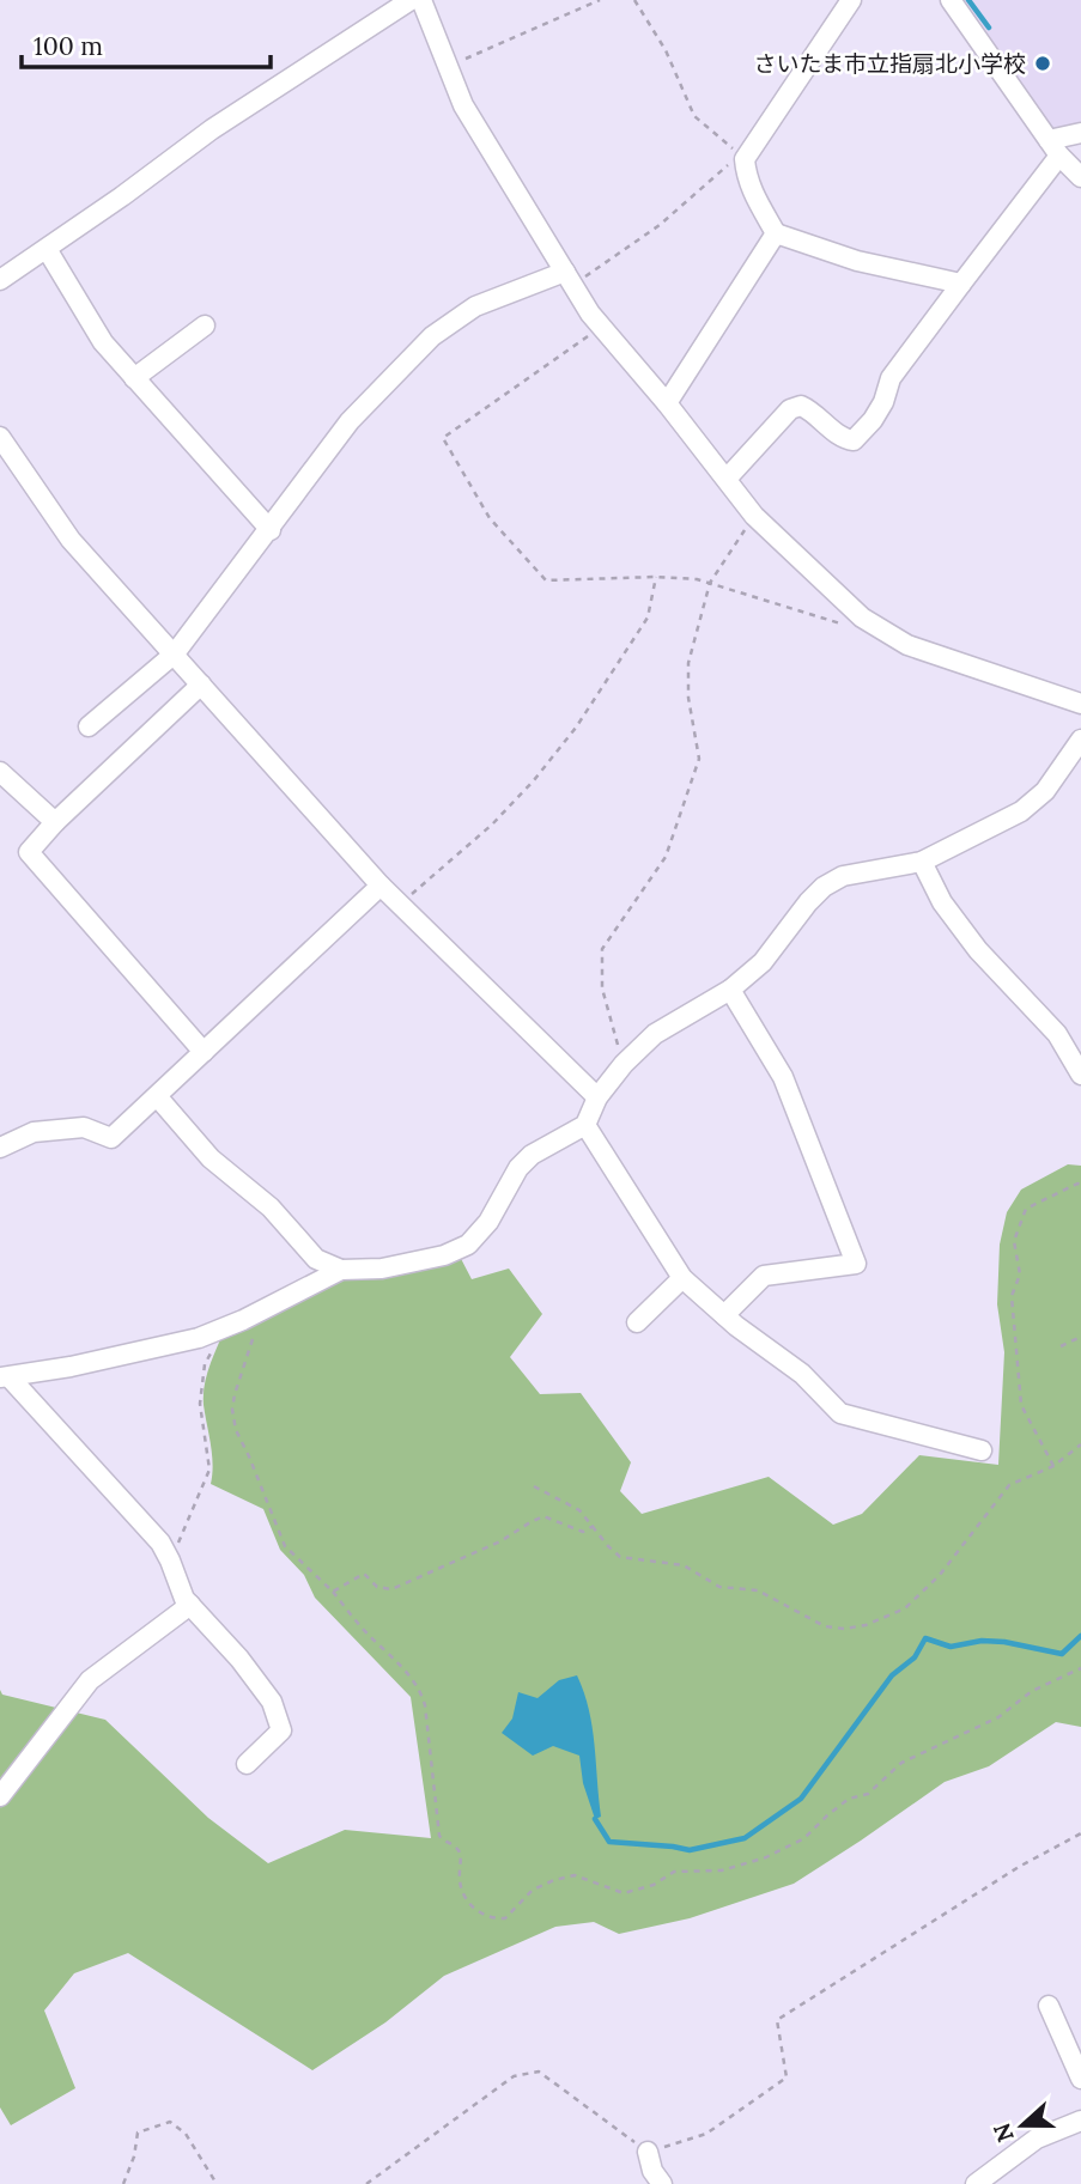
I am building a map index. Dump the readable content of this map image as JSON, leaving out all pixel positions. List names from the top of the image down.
{
  "places": ["さいたま市立指扇北小学校"],
  "scale_bar": "100 m",
  "north": "left"
}
